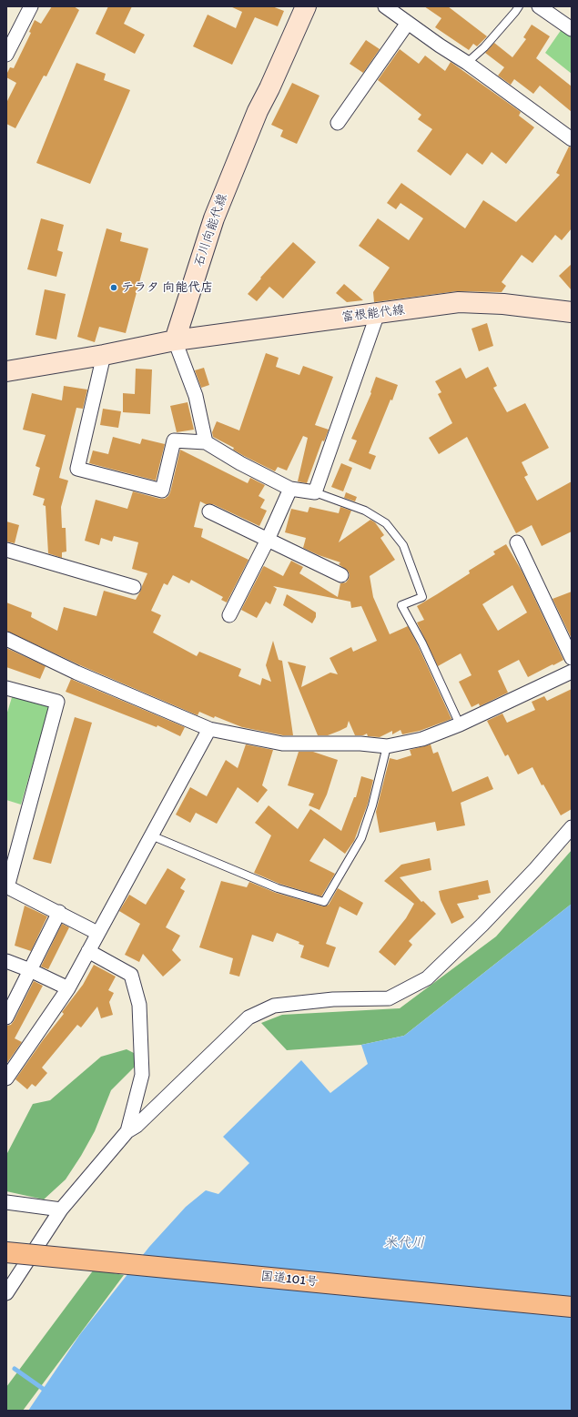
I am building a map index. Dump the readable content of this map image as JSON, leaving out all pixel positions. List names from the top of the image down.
{
  "streets": {
    "highway": ["国道101号"],
    "main road": ["石川向能代線", "富根能代線"]
  },
  "crossings": [
    ["石川向能代線", "富根能代線"]
  ],
  "water": ["米代川"],
  "places": ["テラタ 向能代店"]
}
